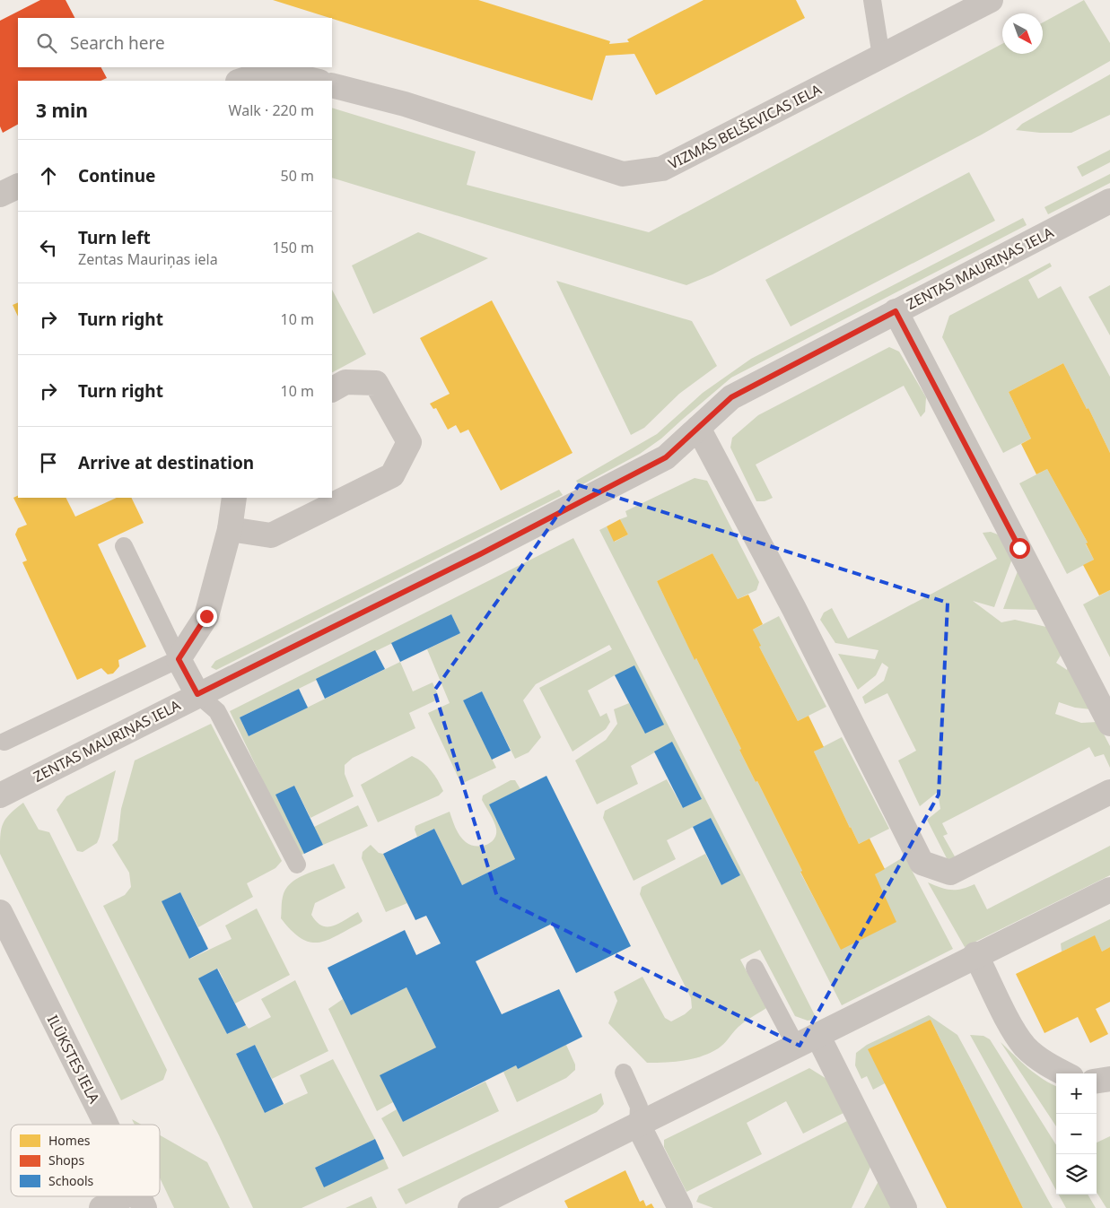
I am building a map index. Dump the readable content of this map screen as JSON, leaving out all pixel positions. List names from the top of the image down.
{
  "streets": {
    "street": ["VIZMAS BELŠEVICAS IELA", "ZENTAS MAURIŅAS IELA", "ILŪKSTES IELA"]
  },
  "legend": ["Homes", "Shops", "Schools"],
  "north": "bottom right",
  "page": {
    "search": "Search here",
    "heading": ["3 min", "Walk · 220 m"],
    "list": [
      ["Continue", "50 m"],
      ["Turn left", "Zentas Mauriņas iela", "150 m"],
      ["Turn right", "10 m"],
      ["Turn right", "10 m"],
      "Arrive at destination"
    ],
    "map_buttons": ["+", "−"]
  }
}
